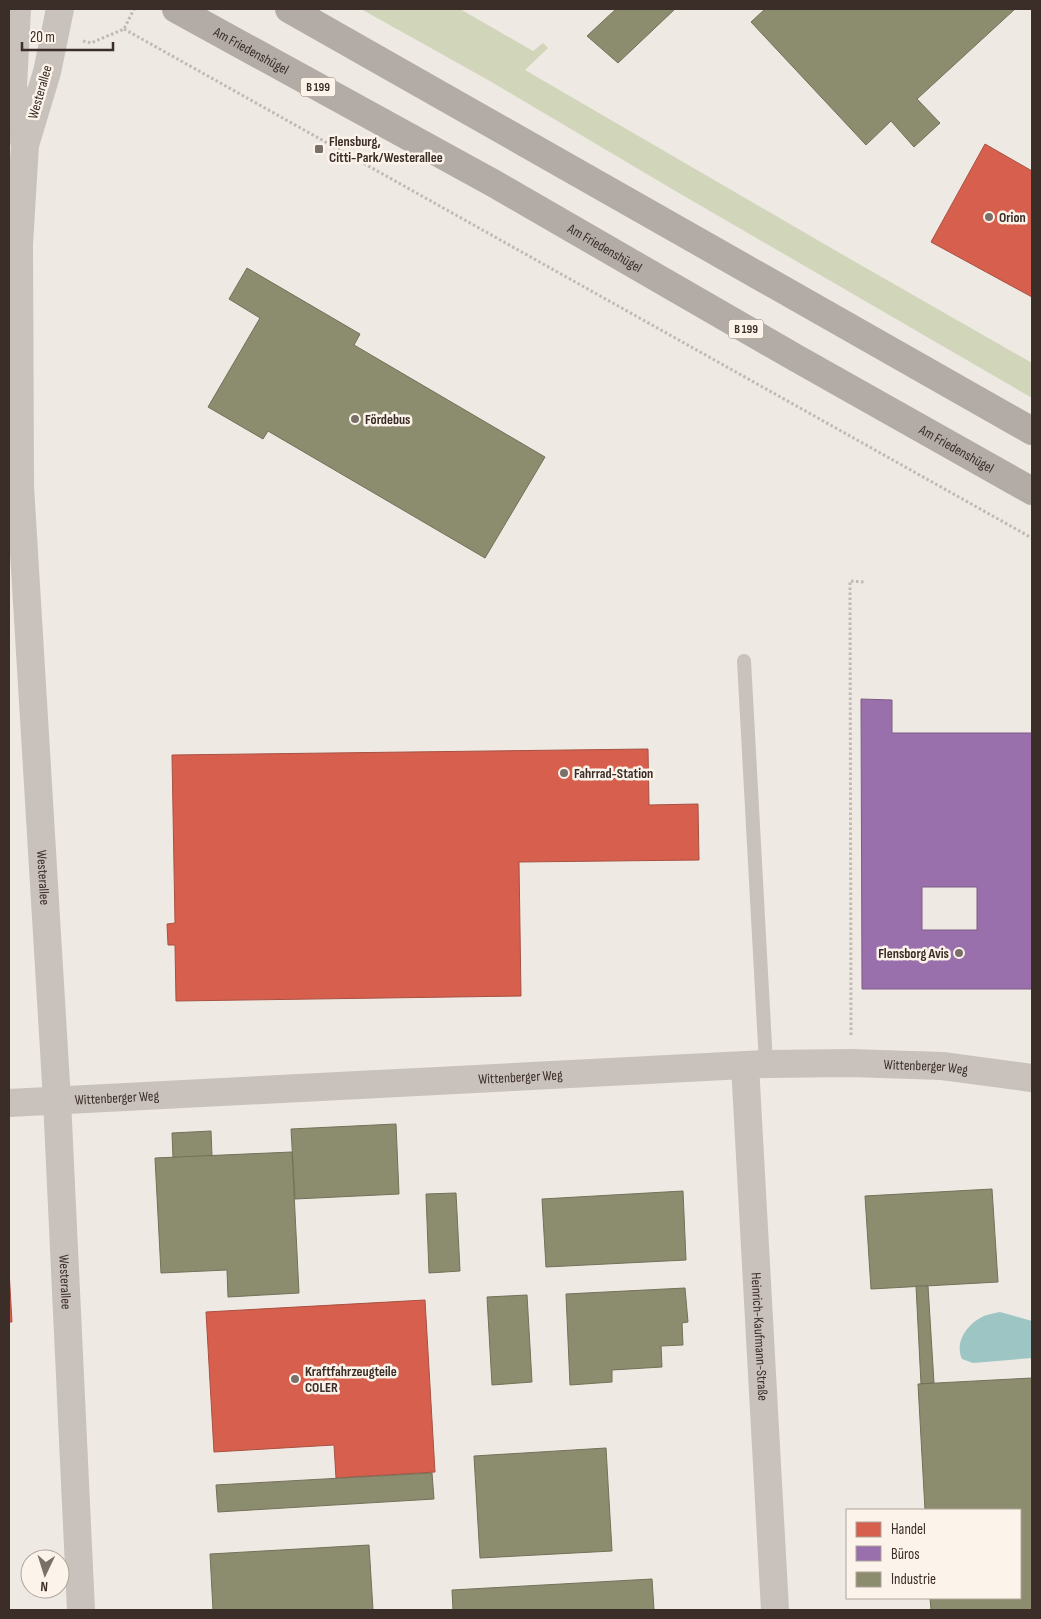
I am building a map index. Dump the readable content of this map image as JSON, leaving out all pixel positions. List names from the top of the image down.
{
  "streets": {
    "highway": ["Am Friedenshügel", "B 199"],
    "street": ["Westerallee", "Wittenberger Weg", "Heinrich-Kaufmann-Straße"]
  },
  "crossings": [
    ["Westerallee", "Wittenberger Weg"],
    ["Wittenberger Weg", "Heinrich-Kaufmann-Straße"]
  ],
  "places": {
    "transit": ["Flensburg, Citti-Park/Westerallee"],
    "other": [
      "Orion",
      "Fördebus",
      "Fahrrad-Station",
      "Flensborg Avis",
      "Kraftfahrzeugteile COLER"
    ]
  },
  "legend": ["Handel", "Büros", "Industrie"],
  "scale_bar": "20 m",
  "north": "bottom"
}
